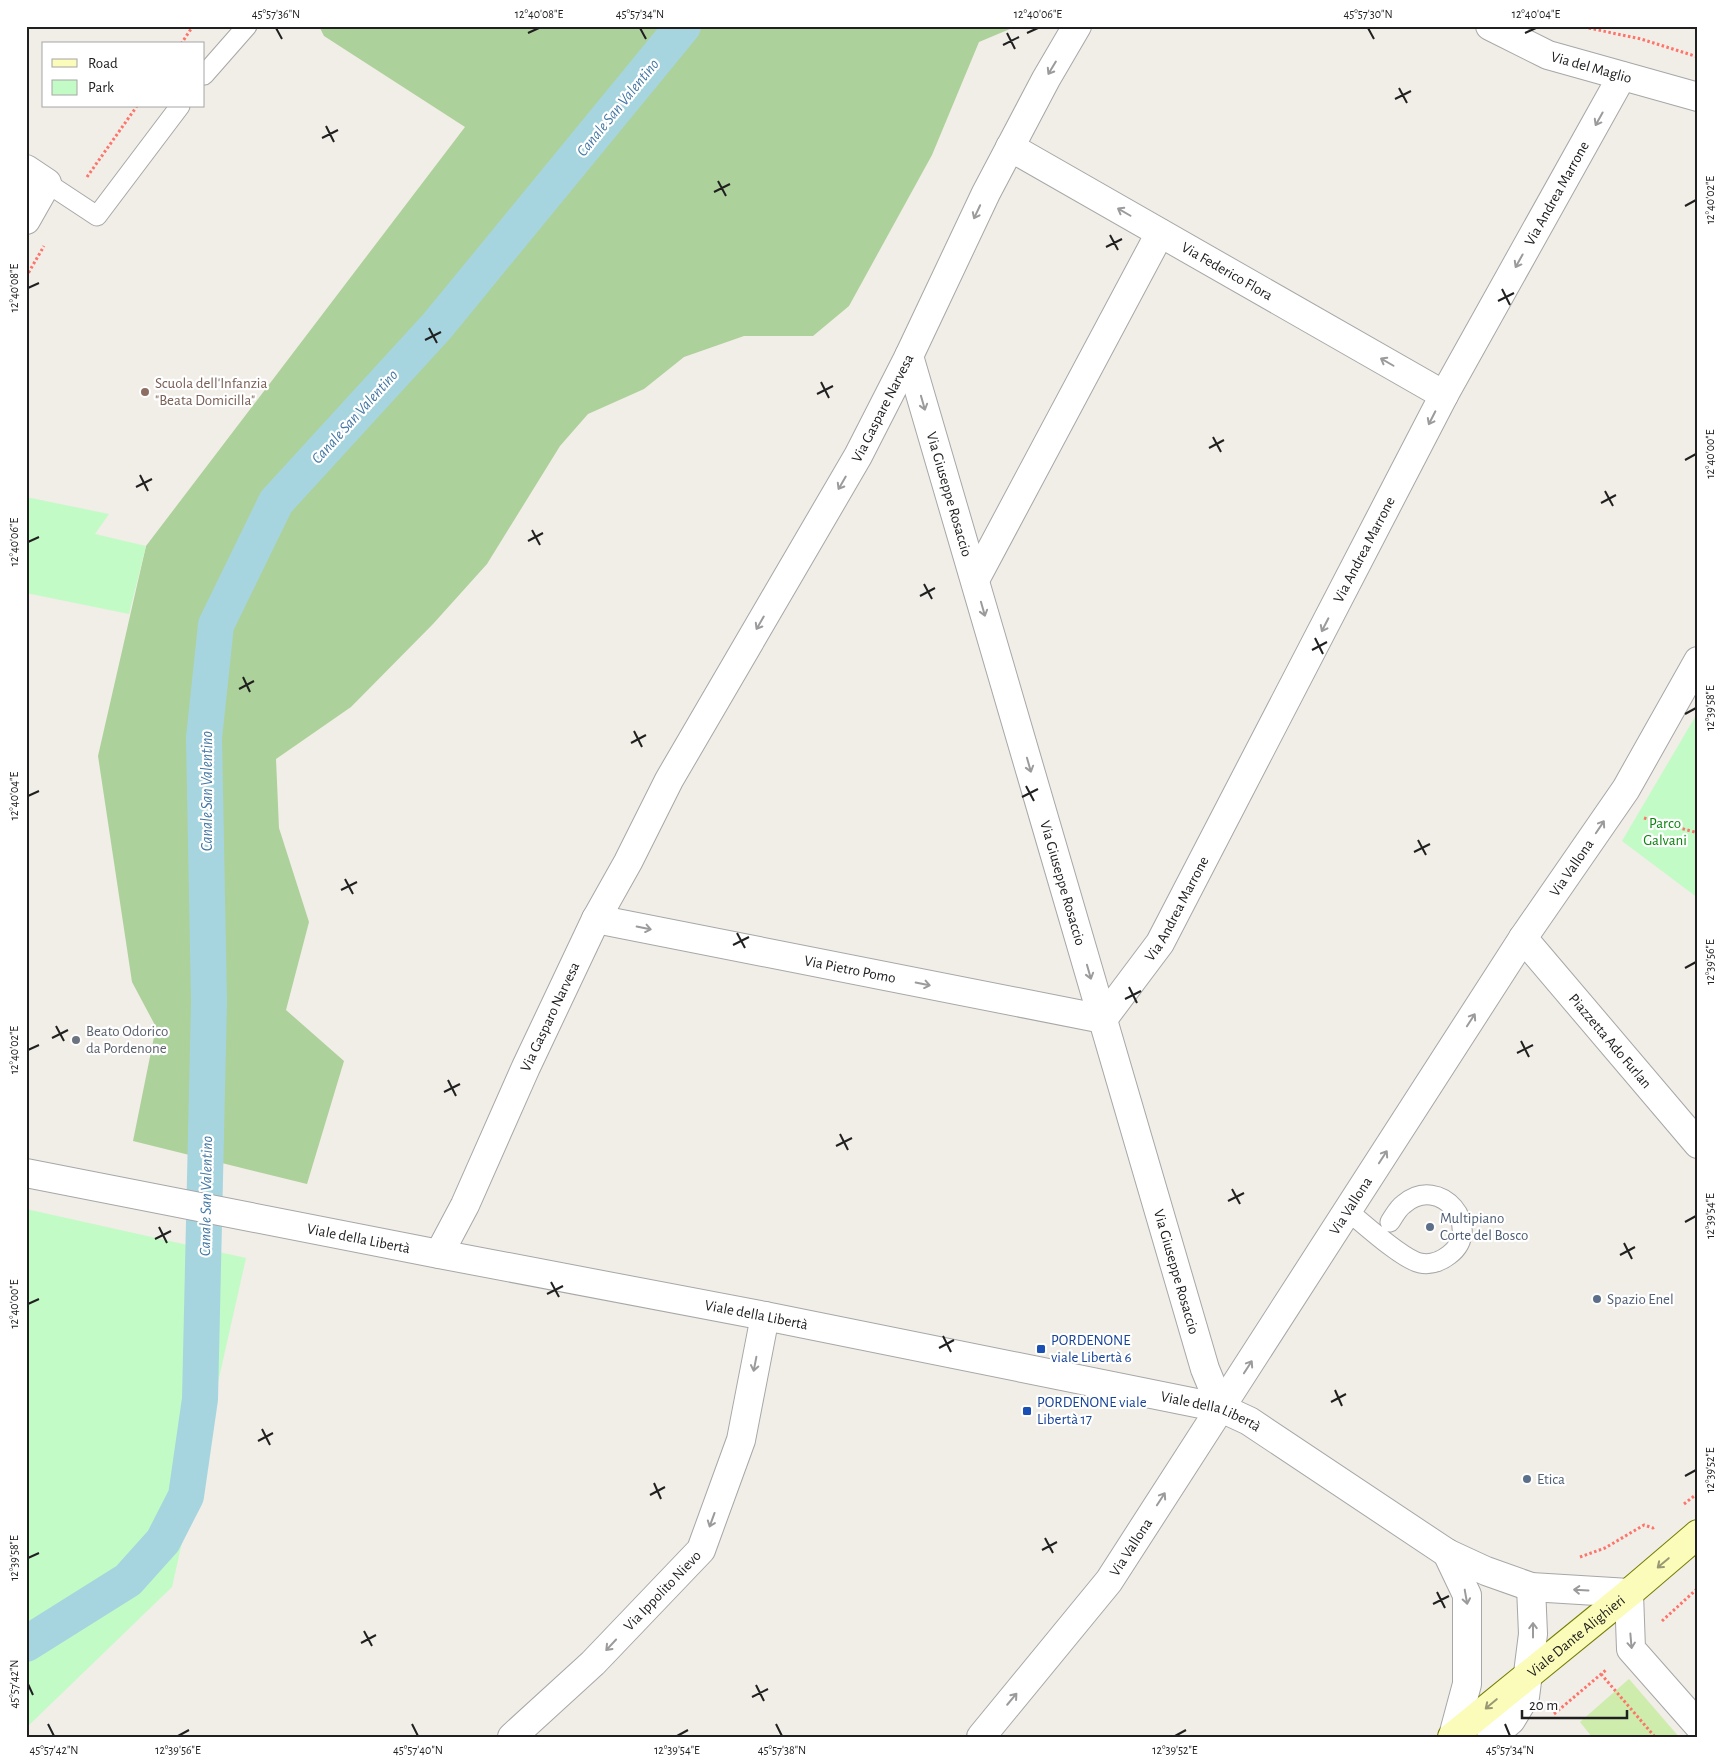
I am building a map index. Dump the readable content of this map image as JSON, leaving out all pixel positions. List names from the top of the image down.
{
  "streets": {
    "main road": ["Viale Dante Alighieri"],
    "street": [
      "Via del Maglio",
      "Via Andrea Marrone",
      "Via Federico Flora",
      "Via Gaspare Narvesa",
      "Via Giuseppe Rosaccio",
      "Via Vallona",
      "Via Pietro Pomo",
      "Via Gasparo Narvesa",
      "Piazzetta Ado Furlan",
      "Viale della Libertà",
      "Via Ippolito Nievo"
    ]
  },
  "crossings": [
    ["Via del Maglio", "Via Andrea Marrone"],
    ["Via Andrea Marrone", "Via Federico Flora"],
    ["Via Andrea Marrone", "Via Giuseppe Rosaccio"],
    ["Via Andrea Marrone", "Via Pietro Pomo"],
    ["Via Federico Flora", "Via Gaspare Narvesa"],
    ["Via Gaspare Narvesa", "Via Giuseppe Rosaccio"],
    ["Via Gaspare Narvesa", "Via Gasparo Narvesa"],
    ["Via Giuseppe Rosaccio", "Via Vallona"],
    ["Via Giuseppe Rosaccio", "Via Pietro Pomo"],
    ["Via Giuseppe Rosaccio", "Viale della Libertà"],
    ["Via Vallona", "Piazzetta Ado Furlan"],
    ["Via Vallona", "Viale della Libertà"],
    ["Via Pietro Pomo", "Via Gasparo Narvesa"],
    ["Via Gasparo Narvesa", "Viale della Libertà"],
    ["Viale della Libertà", "Via Ippolito Nievo"],
    ["Viale della Libertà", "Viale Dante Alighieri"]
  ],
  "one_way": [
    "Via Andrea Marrone",
    "Via Federico Flora",
    "Via Giuseppe Rosaccio",
    "Via Vallona",
    "Via Pietro Pomo",
    "Via Ippolito Nievo",
    "Viale Dante Alighieri"
  ],
  "water": ["Canale San Valentino"],
  "parks": ["Parco Galvani"],
  "places": {
    "other": [
      "Scuola dell'Infanzia \"Beata Domicilla\"",
      "Beato Odorico da Pordenone",
      "Multipiano Corte del Bosco",
      "Spazio Enel",
      "Etica"
    ],
    "transit": ["PORDENONE viale Libertà 6", "PORDENONE viale Libertà 17"]
  },
  "legend": ["Road", "Park"],
  "scale_bar": "20 m",
  "coordinates": [
    "45°57'36\"N",
    "12°40'08\"E",
    "45°57'34\"N",
    "12°40'06\"E",
    "45°57'30\"N",
    "12°40'04\"E",
    "12°40'02\"E",
    "12°40'00\"E",
    "12°39'58\"E",
    "12°39'56\"E",
    "12°39'54\"E",
    "12°39'52\"E",
    "45°57'42\"N",
    "45°57'40\"N",
    "45°57'38\"N"
  ]
}
